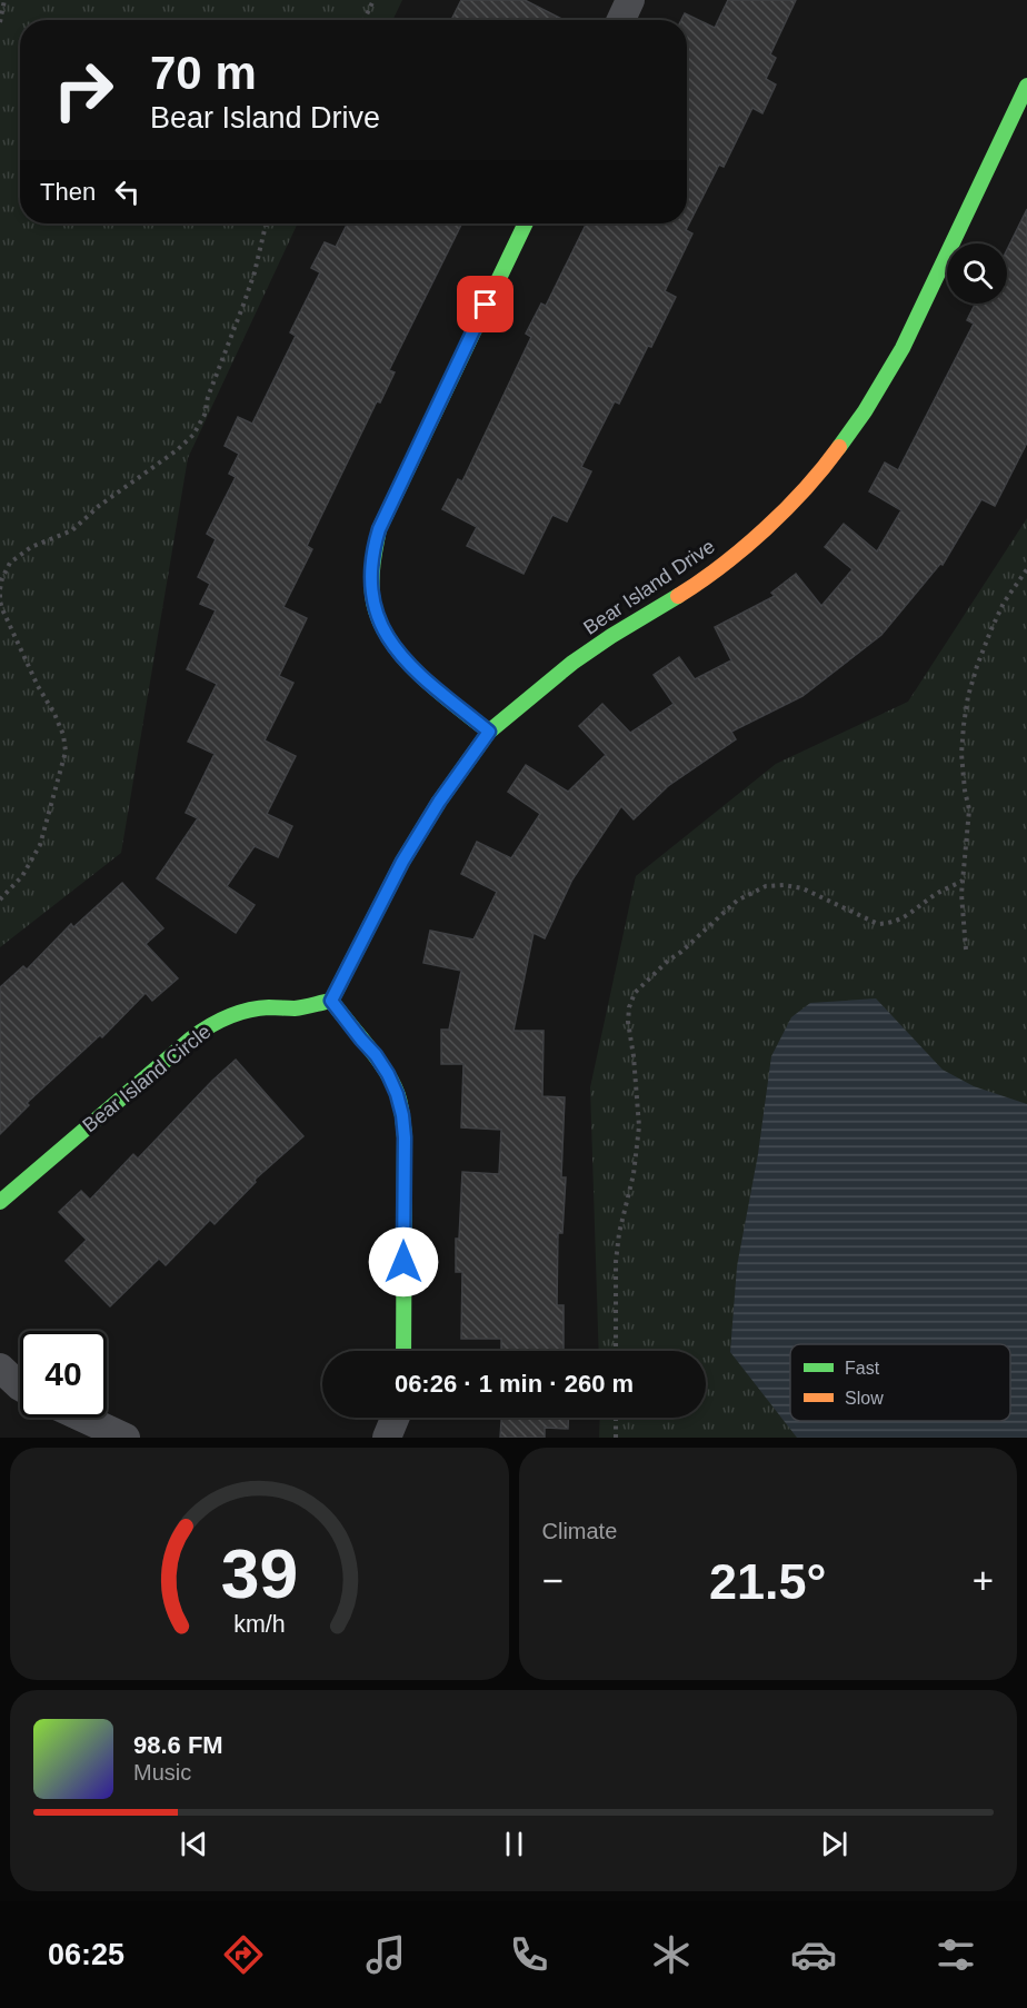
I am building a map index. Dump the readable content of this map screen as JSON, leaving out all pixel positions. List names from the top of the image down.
{
  "streets": {
    "street": ["Bear Island Drive", "Bear Island Circle"]
  },
  "crossings": [
    ["Bear Island Drive", "Bear Island Circle"]
  ],
  "legend": ["Fast", "Slow"],
  "page": {
    "turn": ["70 m", "Bear Island Drive"],
    "then": "Then",
    "limit": "40",
    "trip": "06:26 · 1 min · 260 m",
    "tile": "Climate",
    "heat": ["−", "21.5°", "+"],
    "song": ["98.6 FM", "Music"],
    "tabs": "06:25",
    "gauge": ["39", "km/h"]
  }
}
